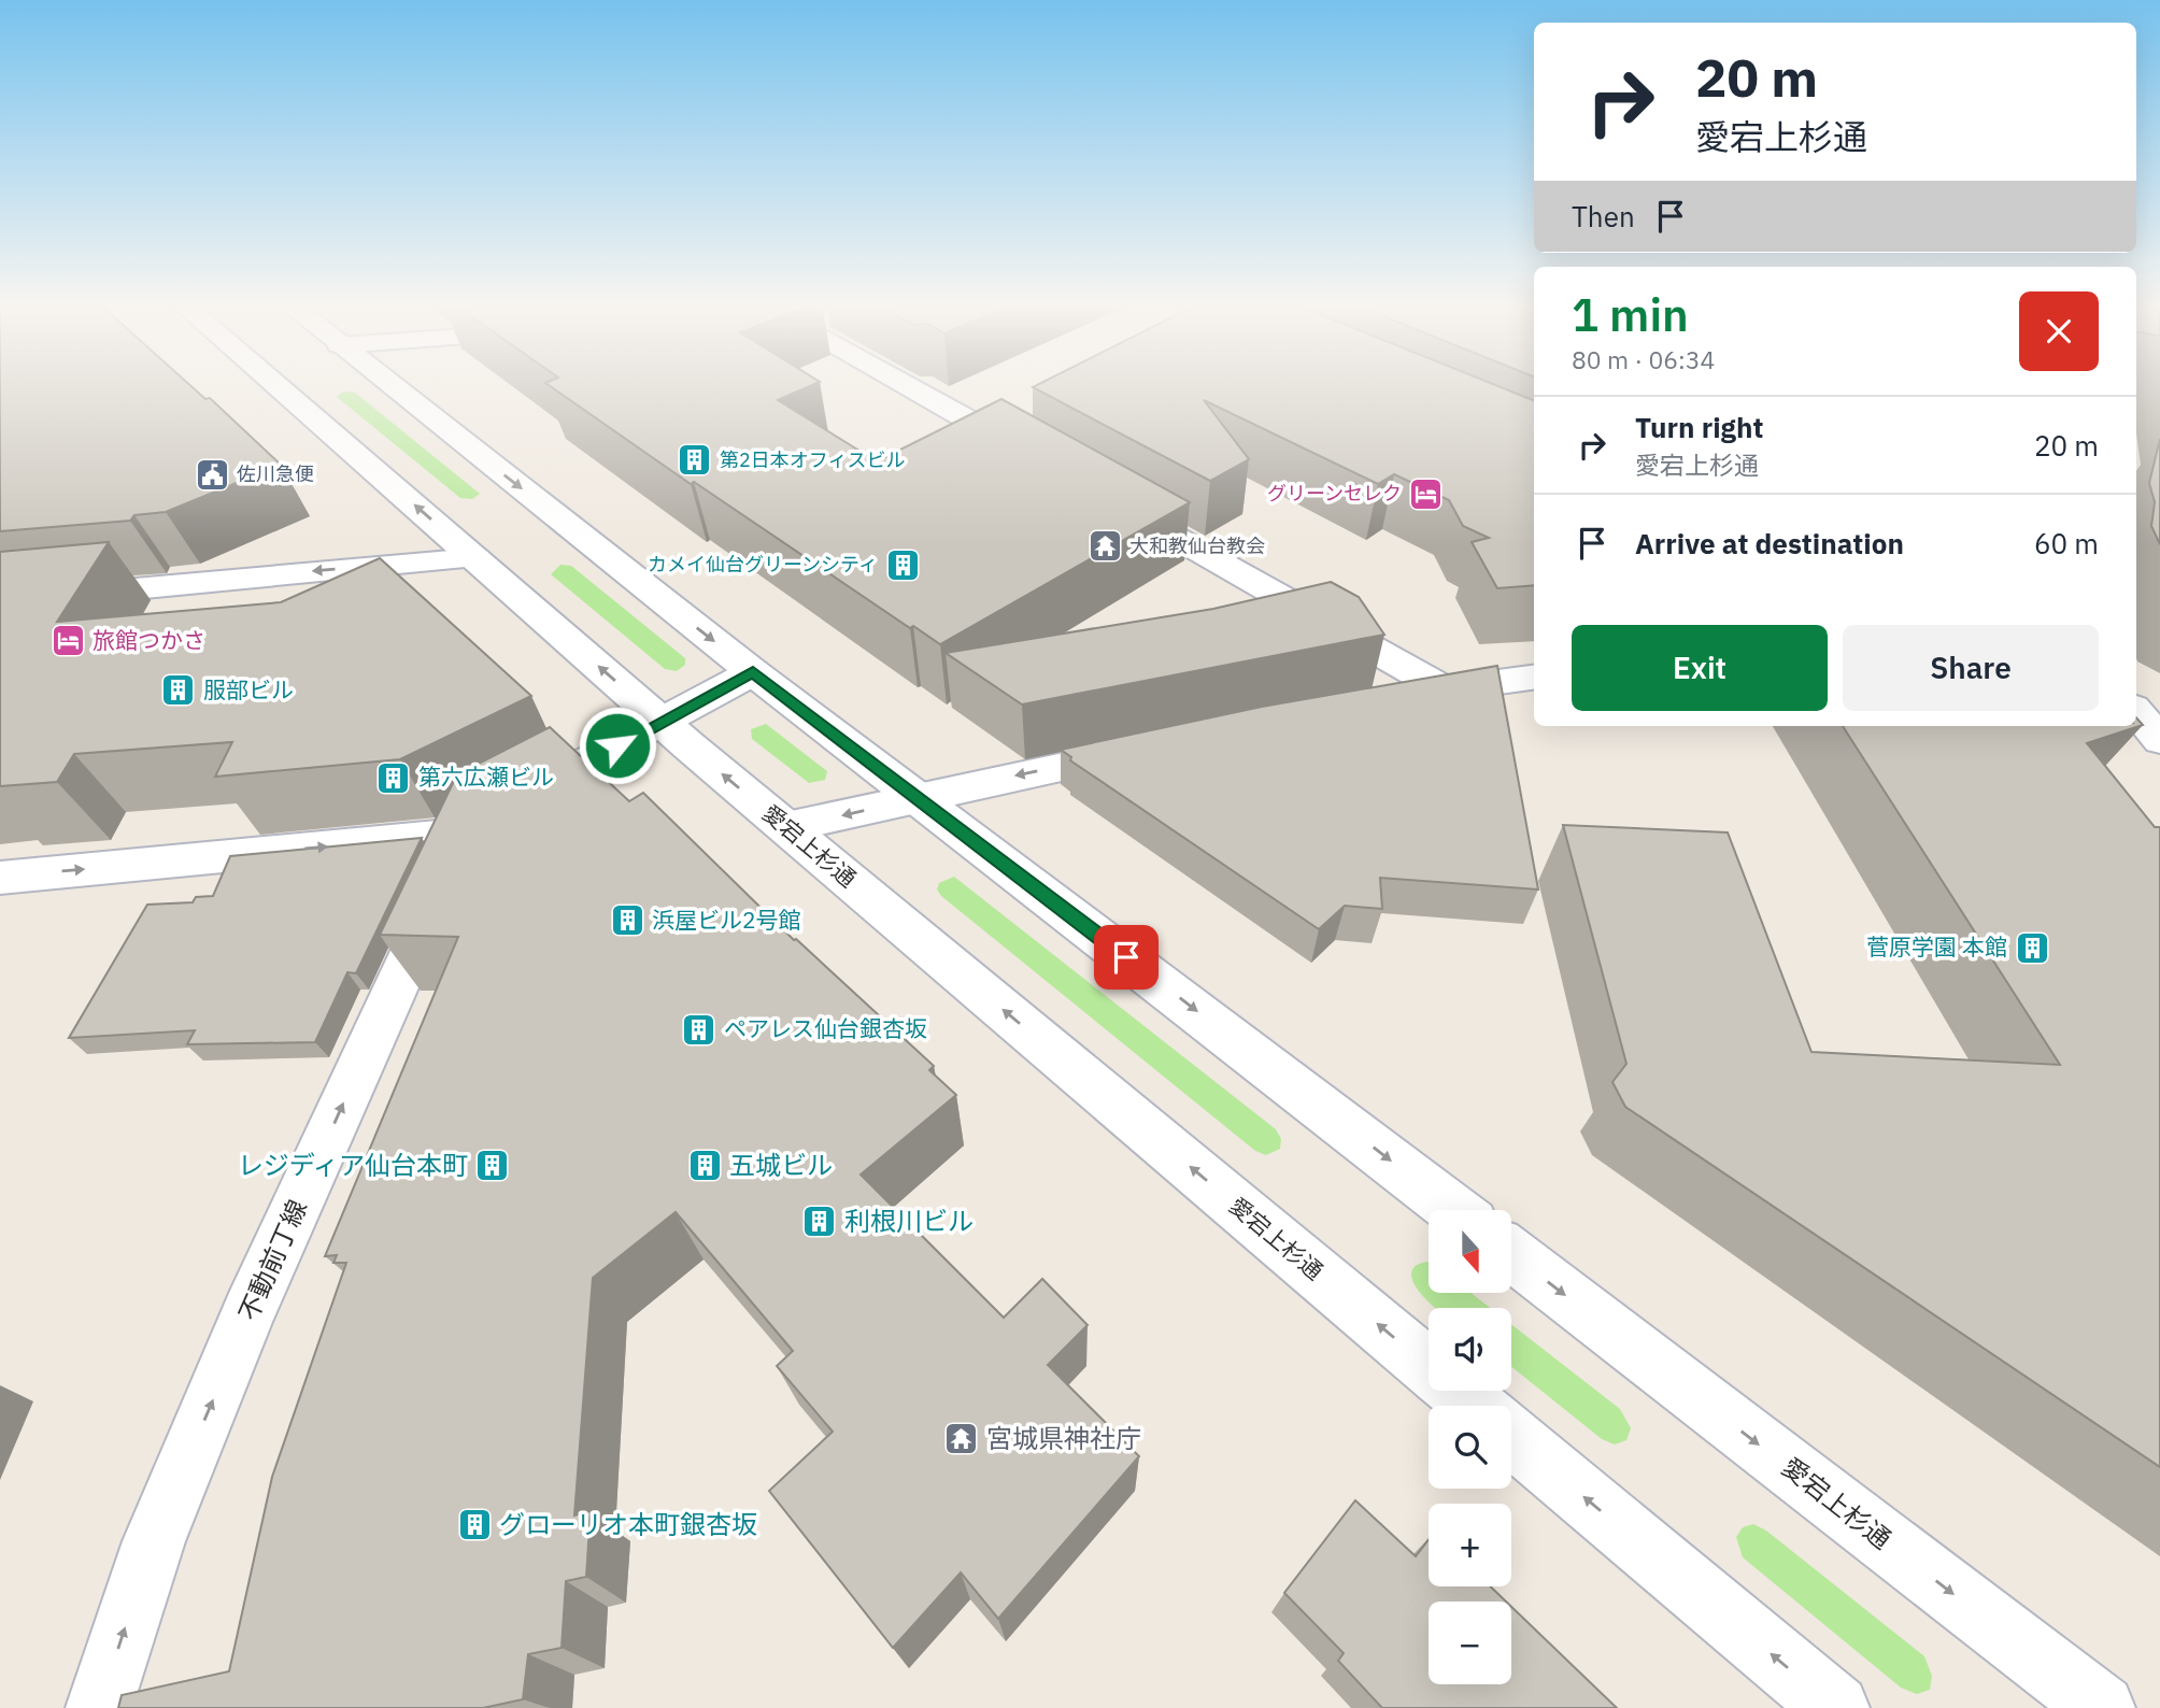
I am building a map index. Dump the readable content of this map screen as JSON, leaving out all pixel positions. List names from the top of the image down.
{
  "streets": {
    "street": ["愛宕上杉通", "不動前丁線"]
  },
  "one_way": ["不動前丁線"],
  "places": {
    "building": [
      "第2日本オフィスビル",
      "カメイ仙台グリーンシティ",
      "服部ビル",
      "第六広瀬ビル",
      "浜屋ビル2号館",
      "菅原学園 本館",
      "ペアレス仙台銀杏坂",
      "レジディア仙台本町",
      "五城ビル",
      "利根川ビル",
      "グローリオ本町銀杏坂"
    ],
    "public building": ["佐川急便"],
    "hotel": ["グリーンセレク", "旅館つかさ"],
    "temple": ["大和教仙台教会", "宮城県神社庁"]
  },
  "north": "bottom",
  "page": {
    "turn": ["20 m", "愛宕上杉通"],
    "then": "Then",
    "heading": ["1 min", "80 m · 06:34"],
    "list": [
      {
        "name": "Turn right",
        "note": "愛宕上杉通",
        "value": "20 m"
      },
      {
        "name": "Arrive at destination",
        "value": "60 m"
      }
    ],
    "buttons": ["Exit", "Share"],
    "map_buttons": ["+", "−"]
  }
}
